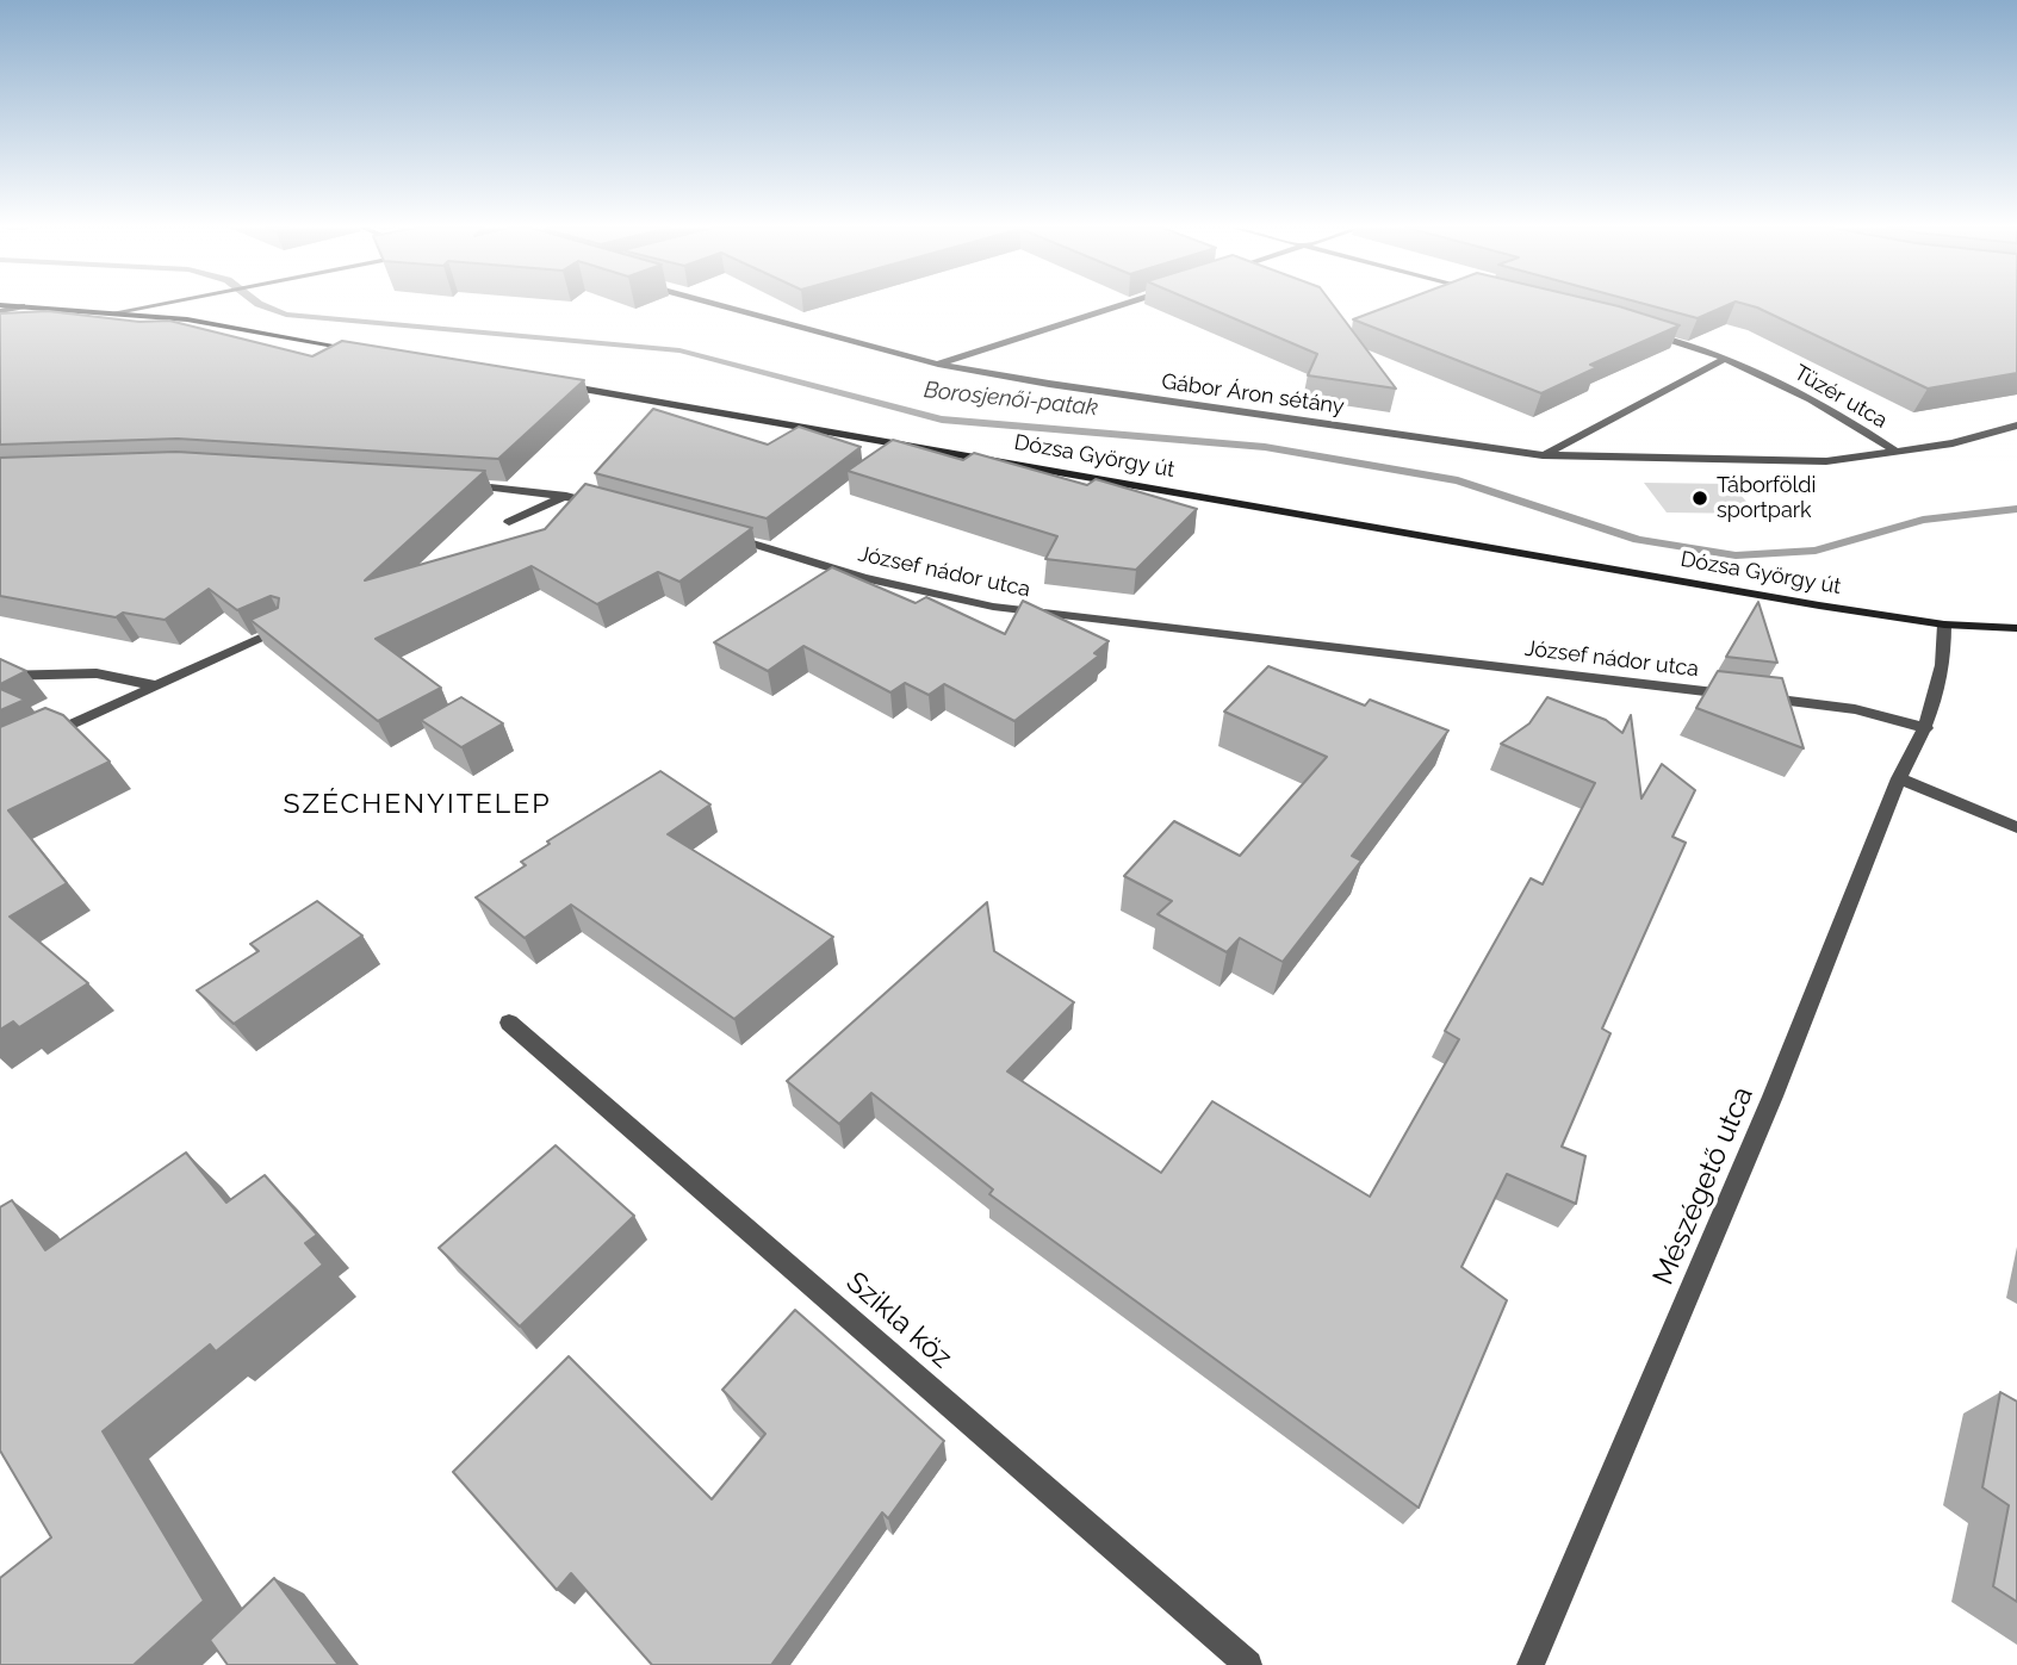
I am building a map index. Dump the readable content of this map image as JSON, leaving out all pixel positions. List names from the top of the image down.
{
  "streets": {
    "main road": ["Dózsa György út"],
    "street": [
      "Gábor Áron sétány",
      "Tüzér utca",
      "József nádor utca",
      "Mészégető utca",
      "Szikla köz"
    ]
  },
  "crossings": [
    ["Gábor Áron sétány", "Tüzér utca"],
    ["József nádor utca", "Mészégető utca"]
  ],
  "districts": ["SZÉCHENYITELEP"],
  "water": ["Borosjenői-patak"],
  "places": ["Táborföldi sportpark"]
}
